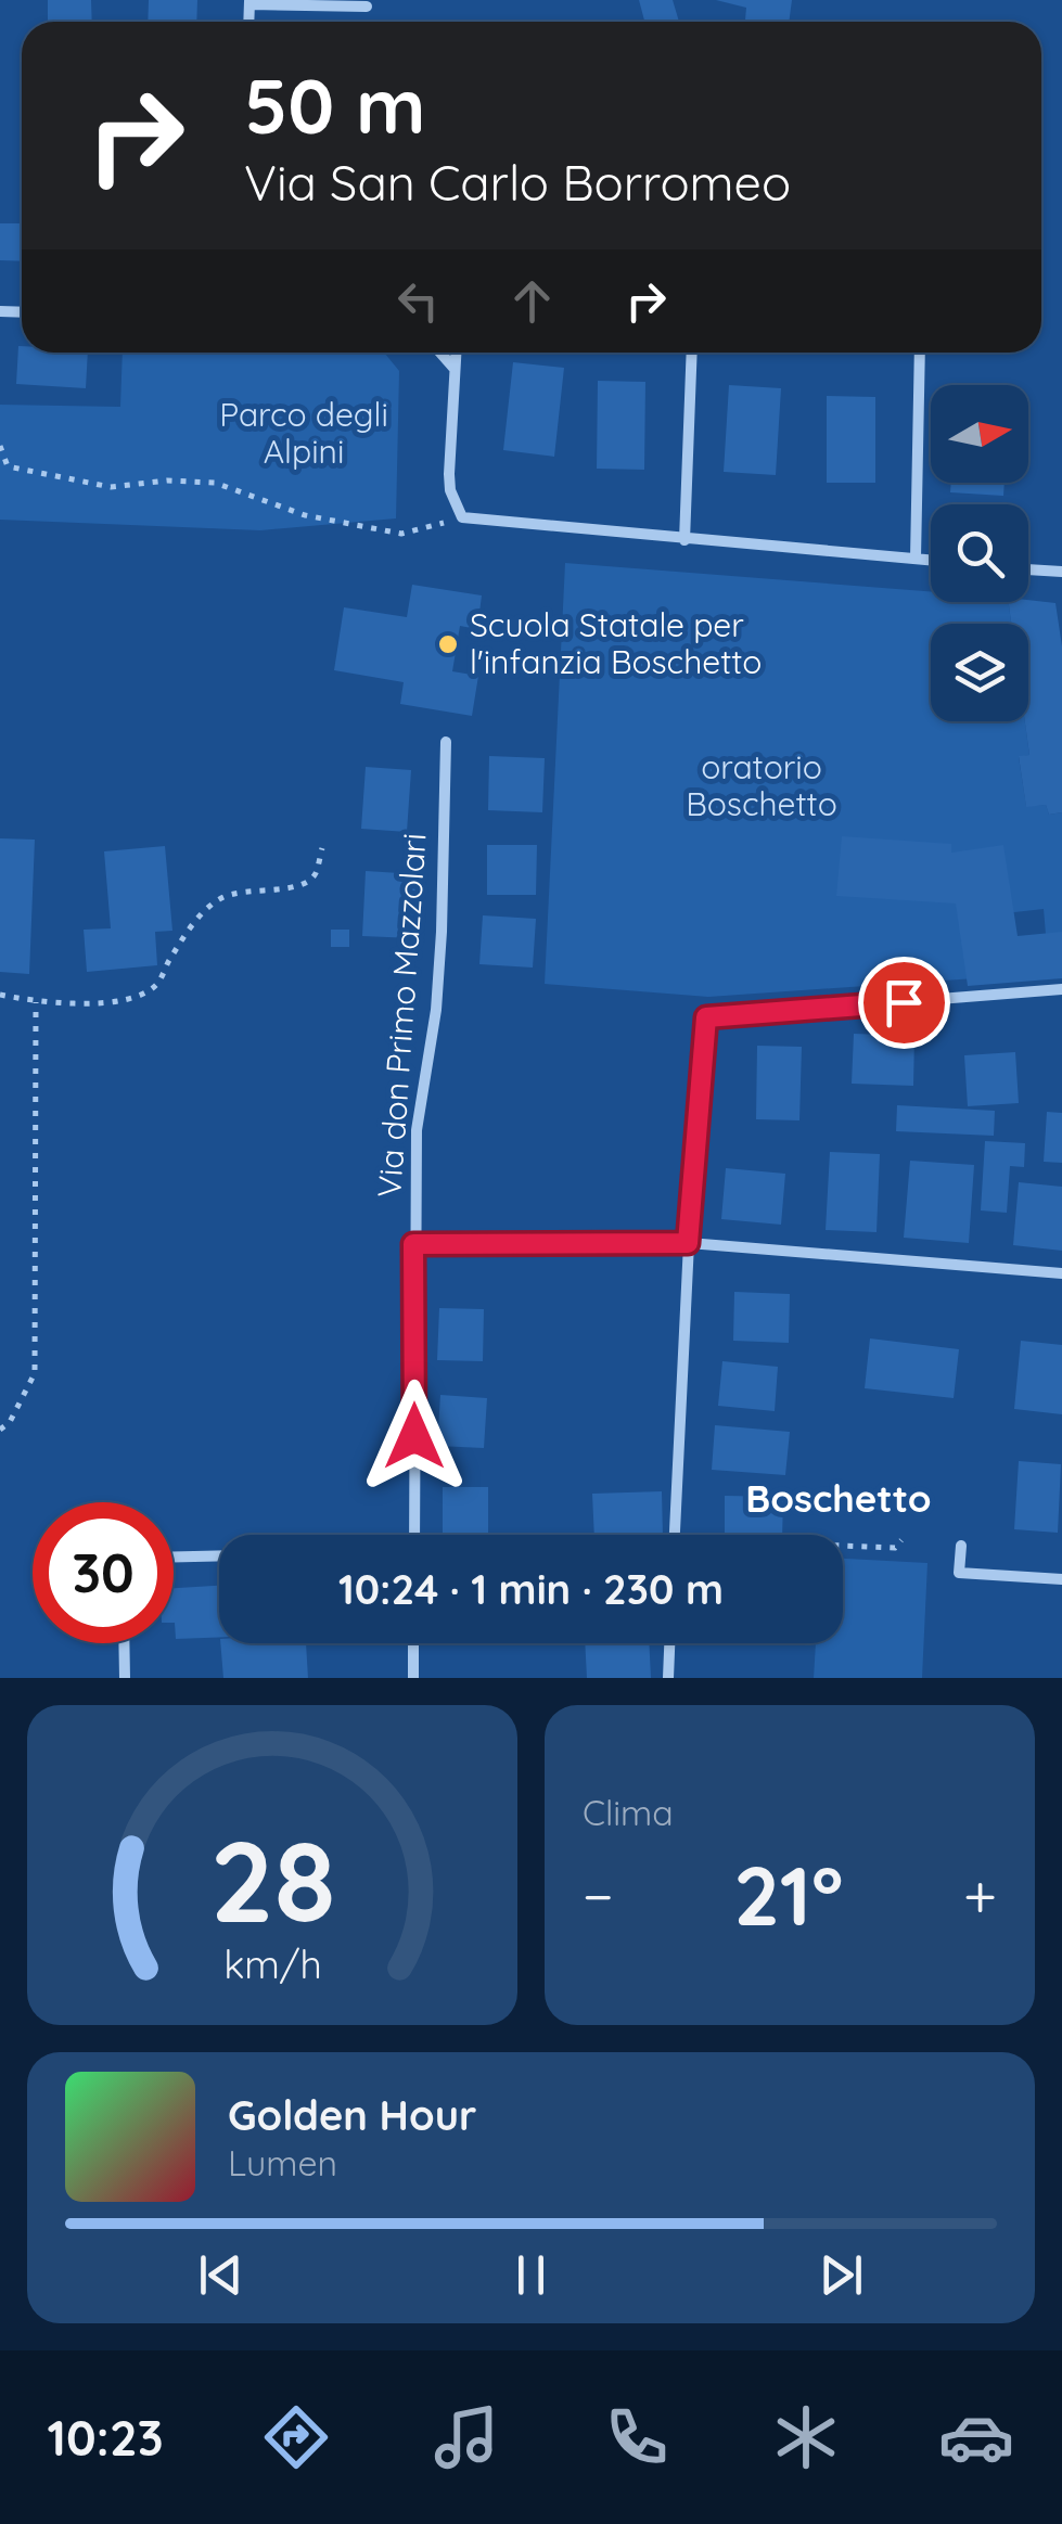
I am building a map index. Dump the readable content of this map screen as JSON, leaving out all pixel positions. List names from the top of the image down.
{
  "streets": {
    "street": ["Via don Primo Mazzolari"]
  },
  "districts": ["Boschetto"],
  "parks": ["Parco degli Alpini", "oratorio Boschetto"],
  "places": ["Scuola Statale per l'infanzia Boschetto"],
  "north": "right",
  "page": {
    "turn": ["50 m", "Via San Carlo Borromeo"],
    "limit": "30",
    "trip": "10:24 · 1 min · 230 m",
    "tile": "Clima",
    "heat": ["−", "21°", "+"],
    "song": ["Golden Hour", "Lumen"],
    "tabs": "10:23",
    "gauge": ["28", "km/h"]
  }
}
